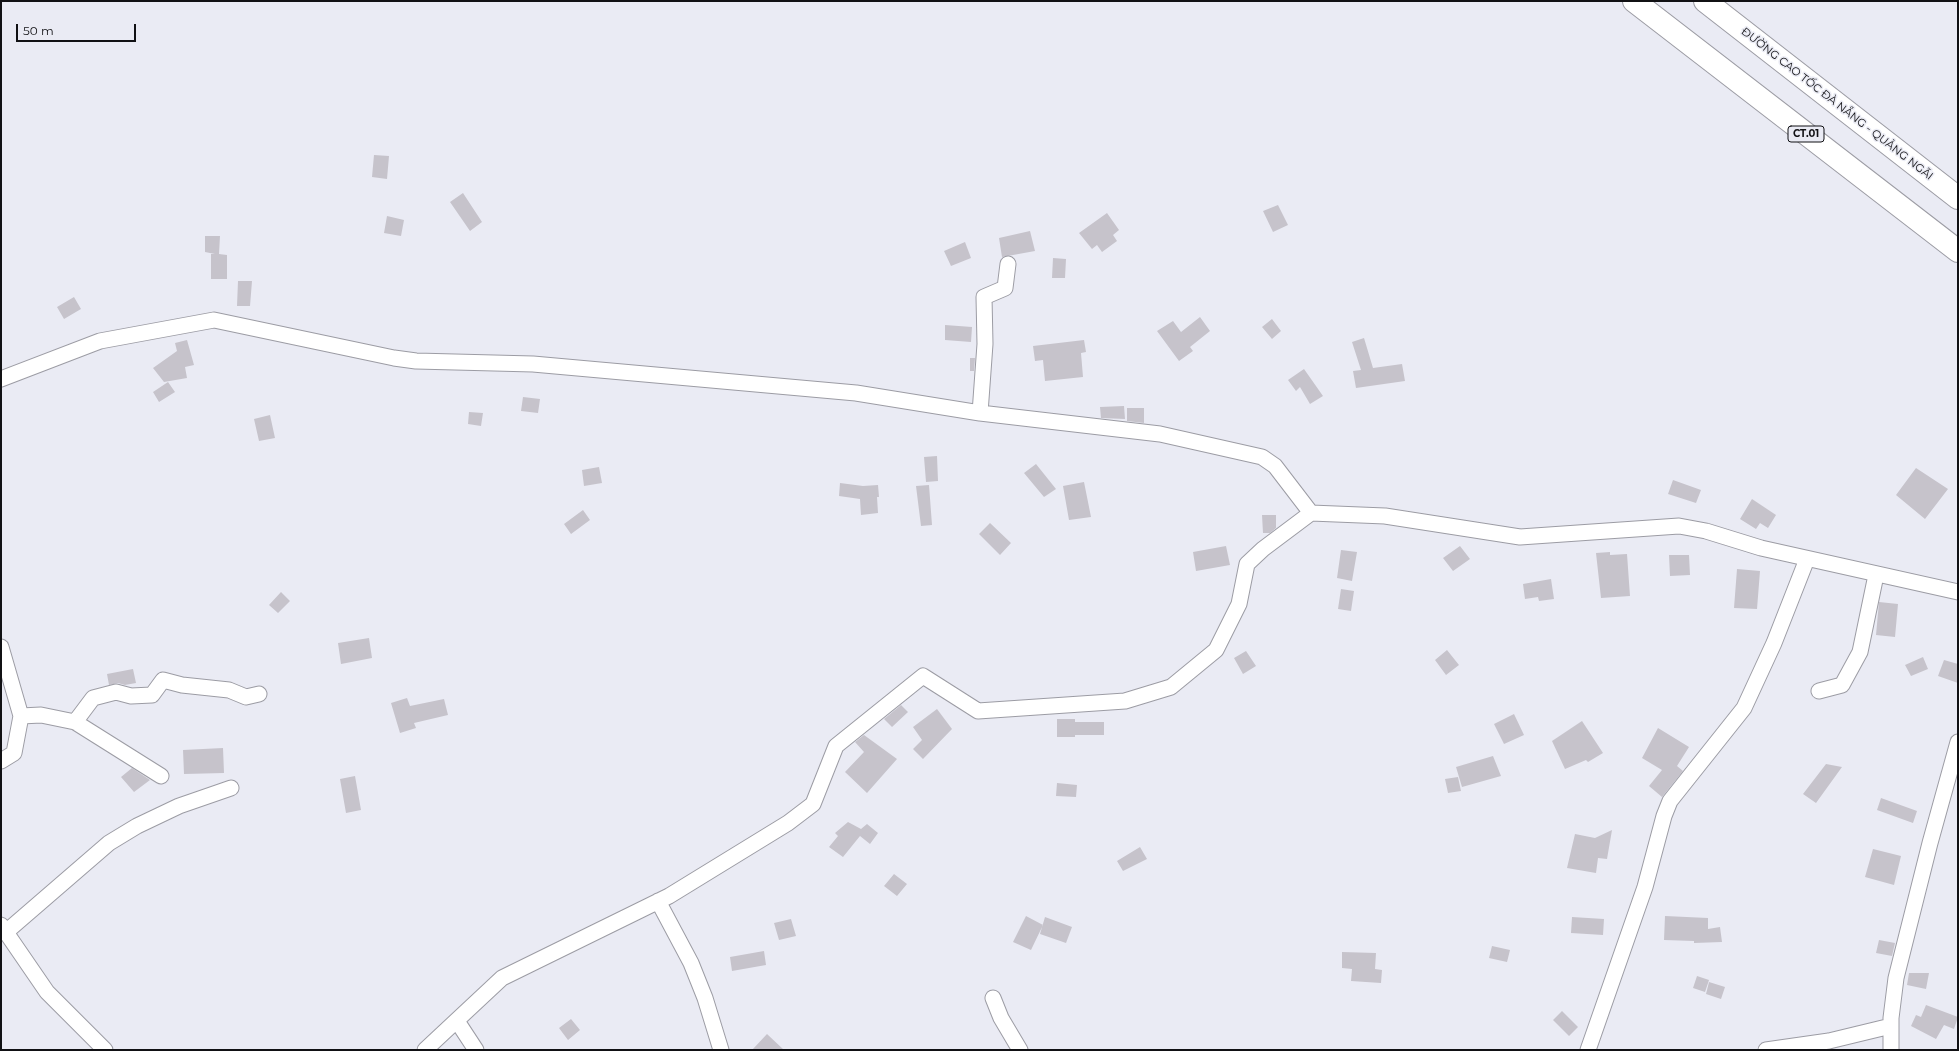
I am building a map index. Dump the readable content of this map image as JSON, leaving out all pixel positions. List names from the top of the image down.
{
  "streets": {
    "highway": ["ĐƯỜNG CAO TỐC ĐÀ NẴNG - QUẢNG NGÃI", "CT.01"]
  },
  "scale_bar": "50 m"
}
